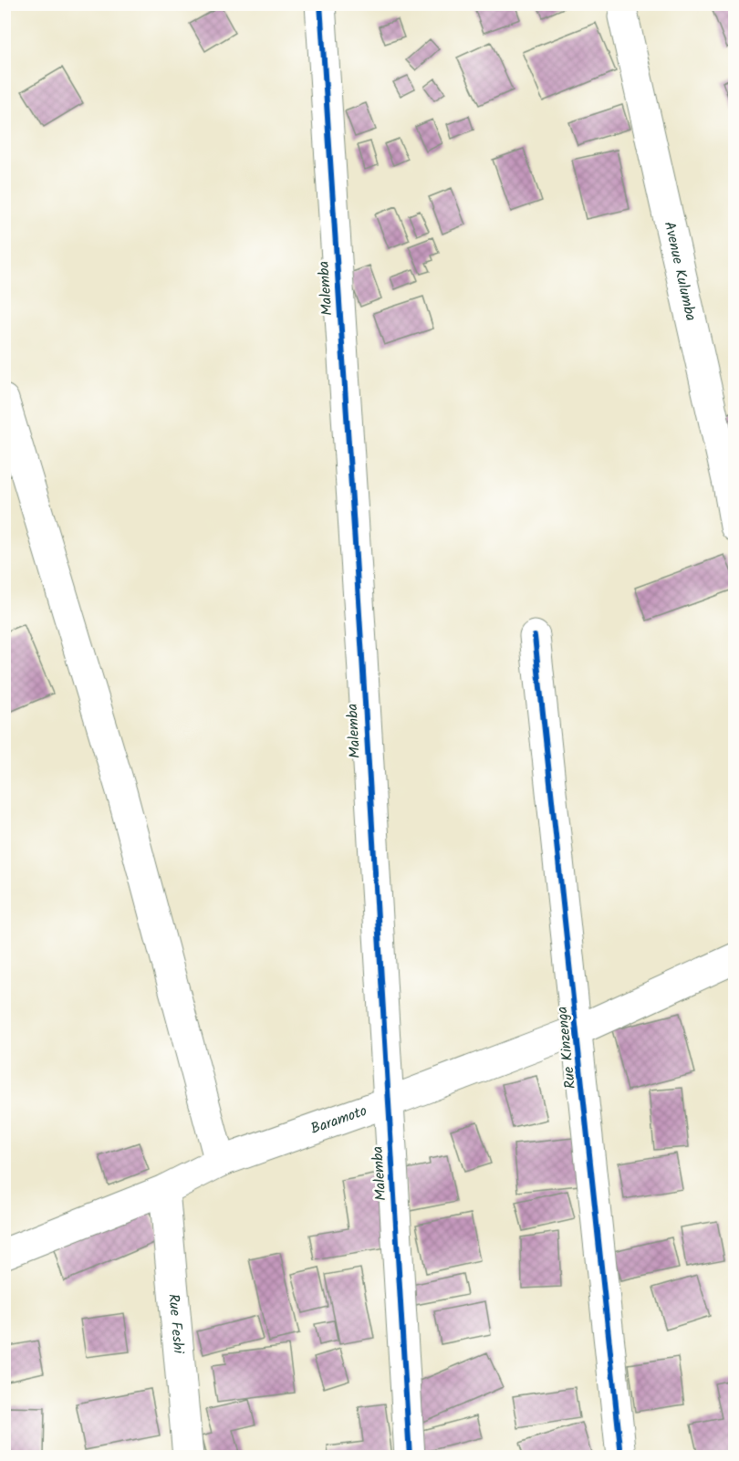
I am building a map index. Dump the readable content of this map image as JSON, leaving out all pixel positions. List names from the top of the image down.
{
  "streets": {
    "street": [
      "Avenue Kulumba",
      "Malemba",
      "Rue Kinzenga",
      "Baramoto",
      "Rue Feshi"
    ]
  },
  "crossings": [
    ["Malemba", "Baramoto"],
    ["Rue Kinzenga", "Baramoto"],
    ["Baramoto", "Rue Feshi"]
  ]
}
